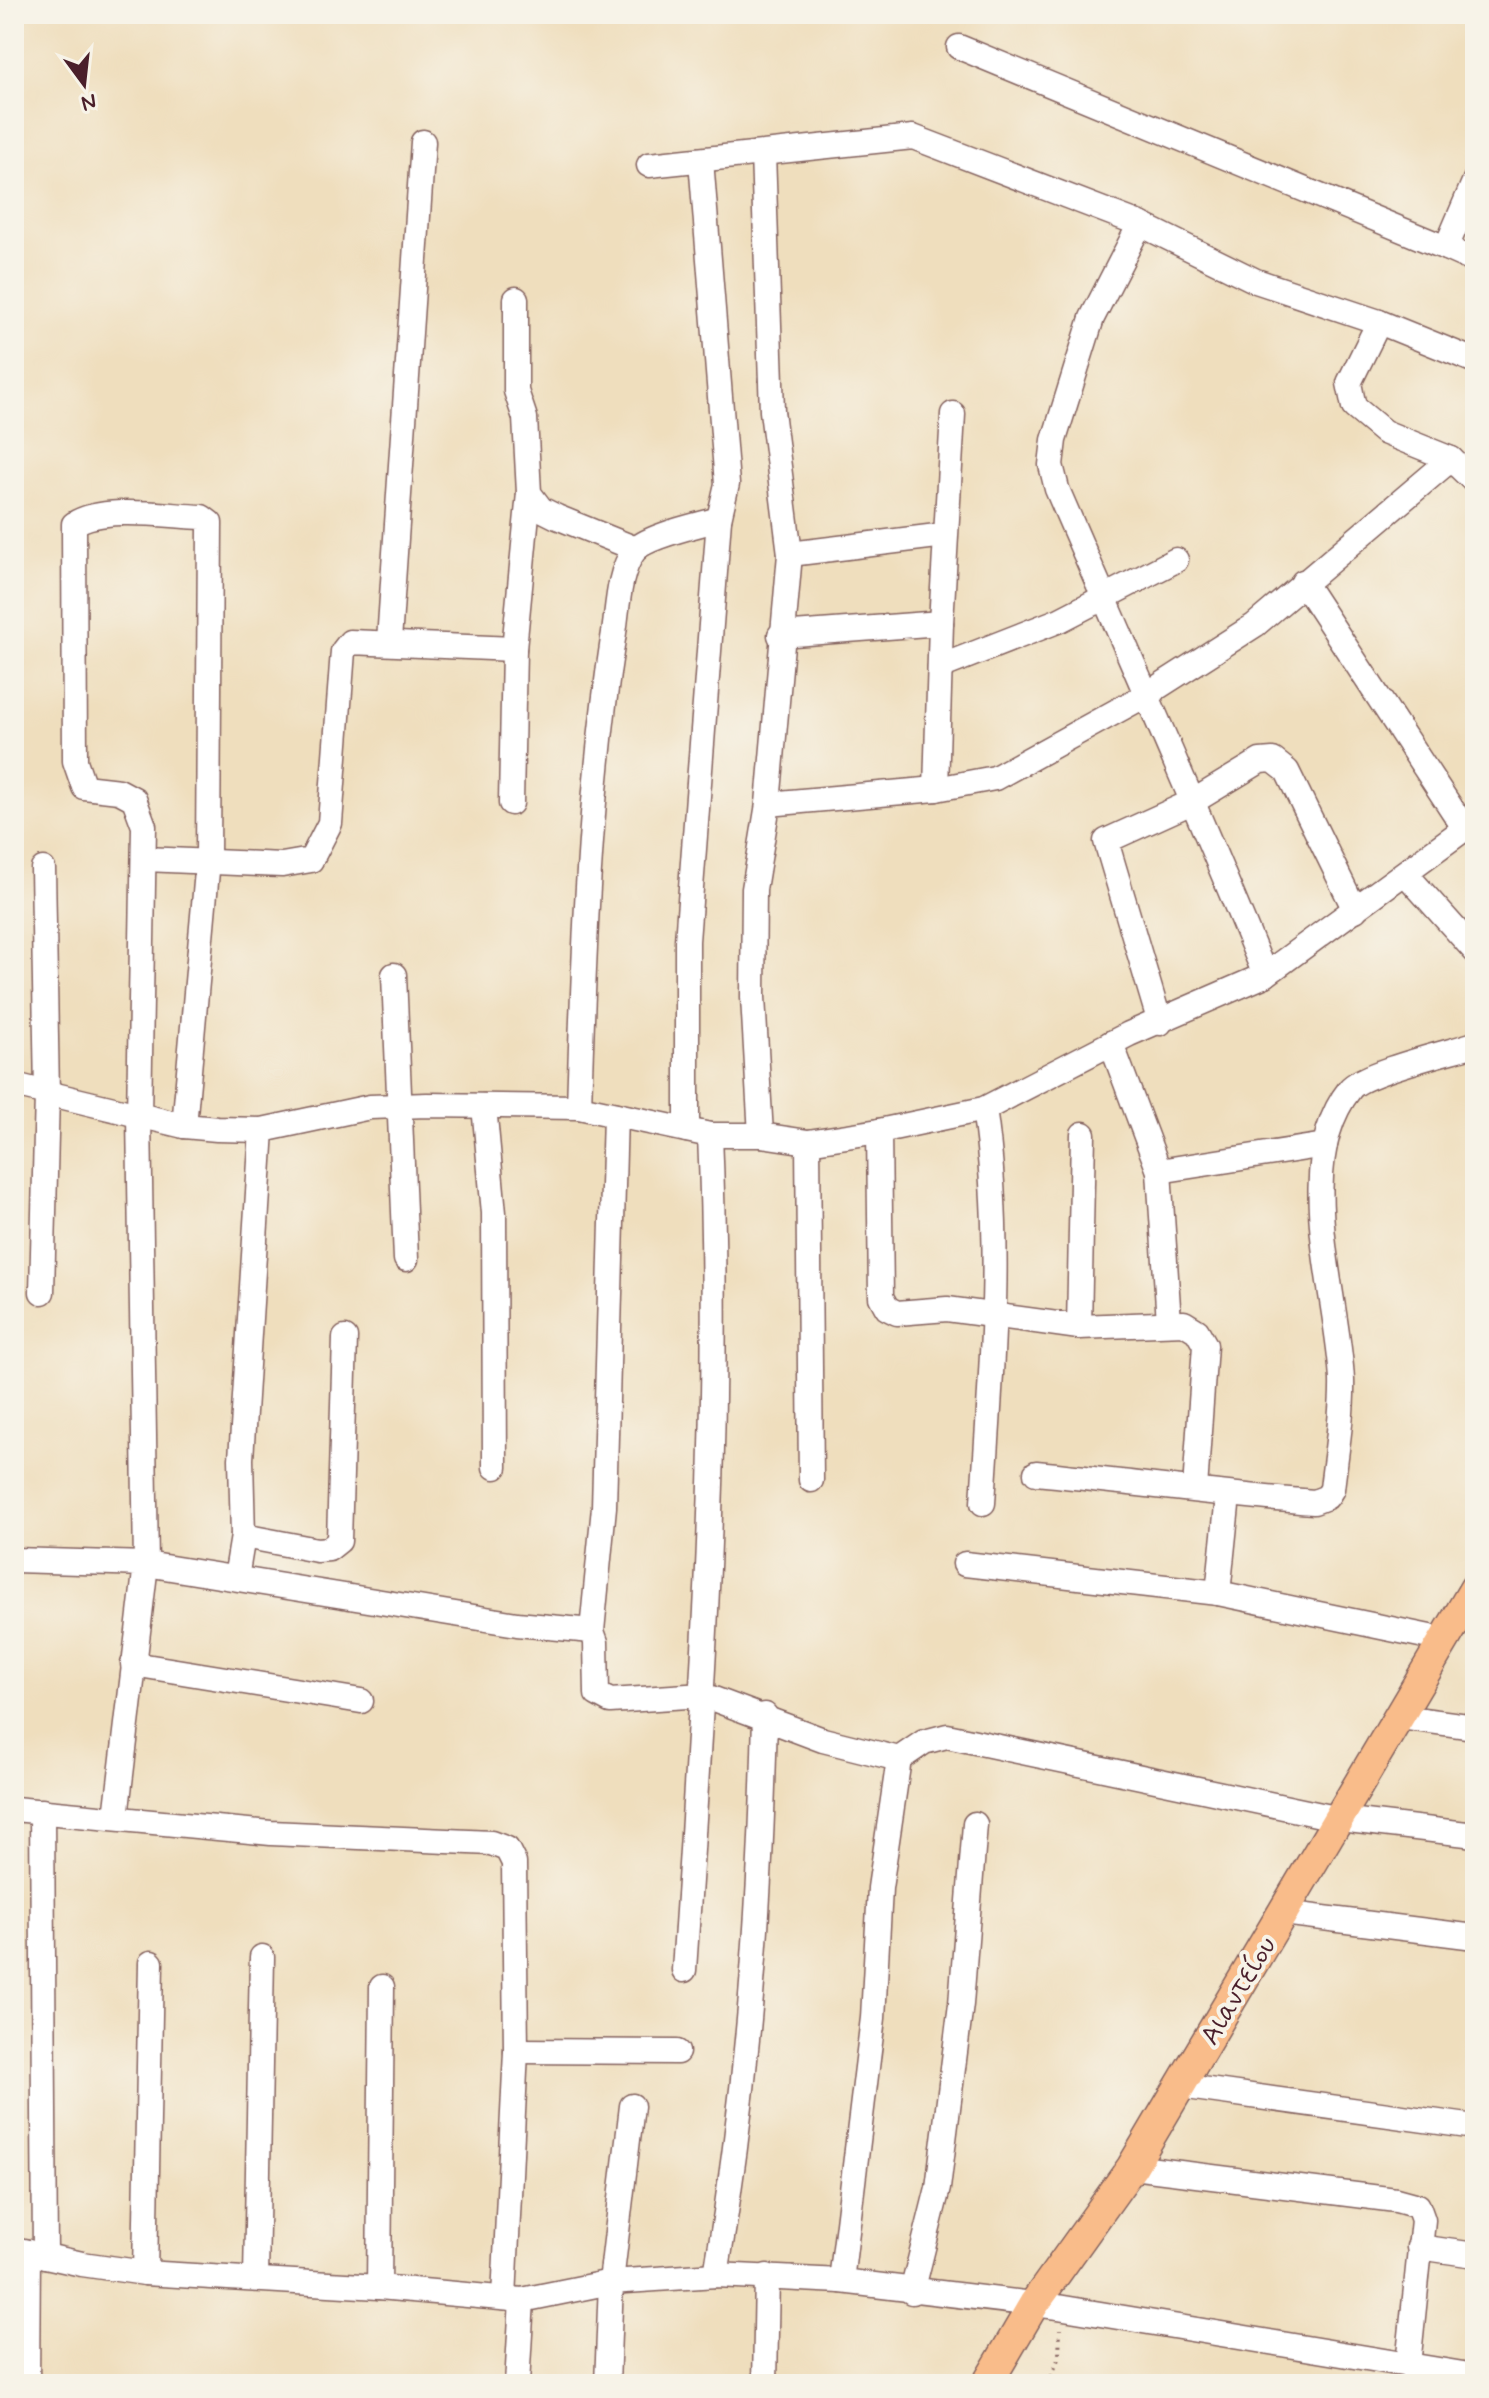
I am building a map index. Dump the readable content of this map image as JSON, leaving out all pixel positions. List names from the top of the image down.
{
  "streets": {
    "main road": ["Αιαντείου"]
  },
  "north": "bottom"
}
